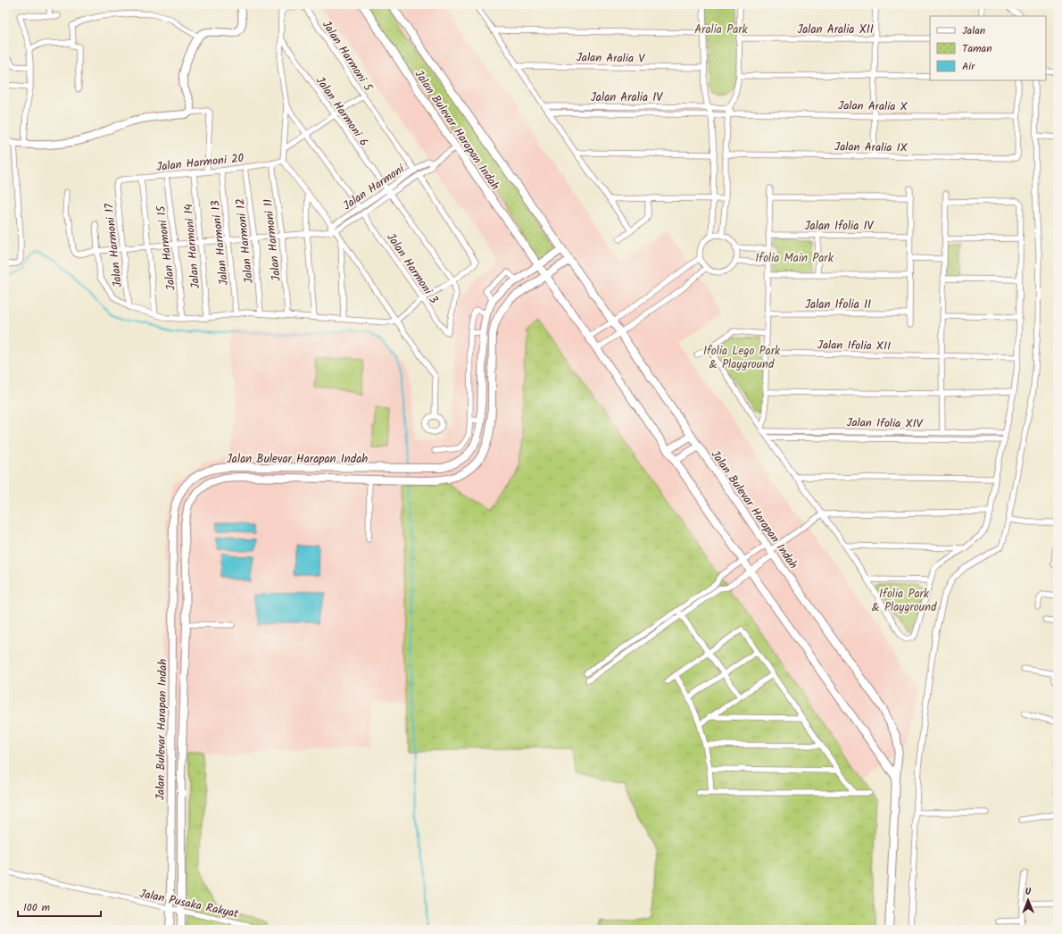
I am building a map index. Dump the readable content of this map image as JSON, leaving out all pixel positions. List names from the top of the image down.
{
  "streets": {
    "street": [
      "Jalan Aralia XII",
      "Jalan Harmoni 5",
      "Jalan Aralia V",
      "Jalan Aralia IV",
      "Jalan Aralia X",
      "Jalan Harmoni 6",
      "Jalan Bulevar Harapan Indah",
      "Jalan Aralia IX",
      "Jalan Harmoni 20",
      "Jalan Harmoni",
      "Jalan Ifolia IV",
      "Jalan Harmoni 11",
      "Jalan Harmoni 12",
      "Jalan Harmoni 13",
      "Jalan Harmoni 17",
      "Jalan Harmoni 14",
      "Jalan Harmoni 15",
      "Jalan Harmoni 3",
      "Jalan Ifolia II",
      "Jalan Ifolia XII",
      "Jalan Ifolia XIV",
      "Jalan Pusaka Rakyat"
    ]
  },
  "crossings": [
    ["Jalan Harmoni 5", "Jalan Harmoni 6"],
    ["Jalan Harmoni 5", "Jalan Harmoni 20"],
    ["Jalan Harmoni 5", "Jalan Harmoni"],
    ["Jalan Aralia IV", "Jalan Aralia X"],
    ["Jalan Aralia X", "Jalan Aralia IX"],
    ["Jalan Harmoni 6", "Jalan Harmoni"],
    ["Jalan Harmoni 6", "Jalan Harmoni 3"],
    ["Jalan Bulevar Harapan Indah", "Jalan Harmoni"],
    ["Jalan Bulevar Harapan Indah", "Jalan Pusaka Rakyat"],
    ["Jalan Harmoni 20", "Jalan Harmoni 11"],
    ["Jalan Harmoni 20", "Jalan Harmoni 12"],
    ["Jalan Harmoni 20", "Jalan Harmoni 13"],
    ["Jalan Harmoni 20", "Jalan Harmoni 17"],
    ["Jalan Harmoni 20", "Jalan Harmoni 14"],
    ["Jalan Harmoni 20", "Jalan Harmoni 15"],
    ["Jalan Harmoni", "Jalan Harmoni 3"]
  ],
  "parks": [
    "Aralia Park",
    "Ifolia Main Park",
    "Ifolia Lego Park & Playground",
    "Ifolia Park & Playground"
  ],
  "legend": ["Jalan", "Taman", "Air"],
  "scale_bar": "100 m",
  "north": "top"
}
